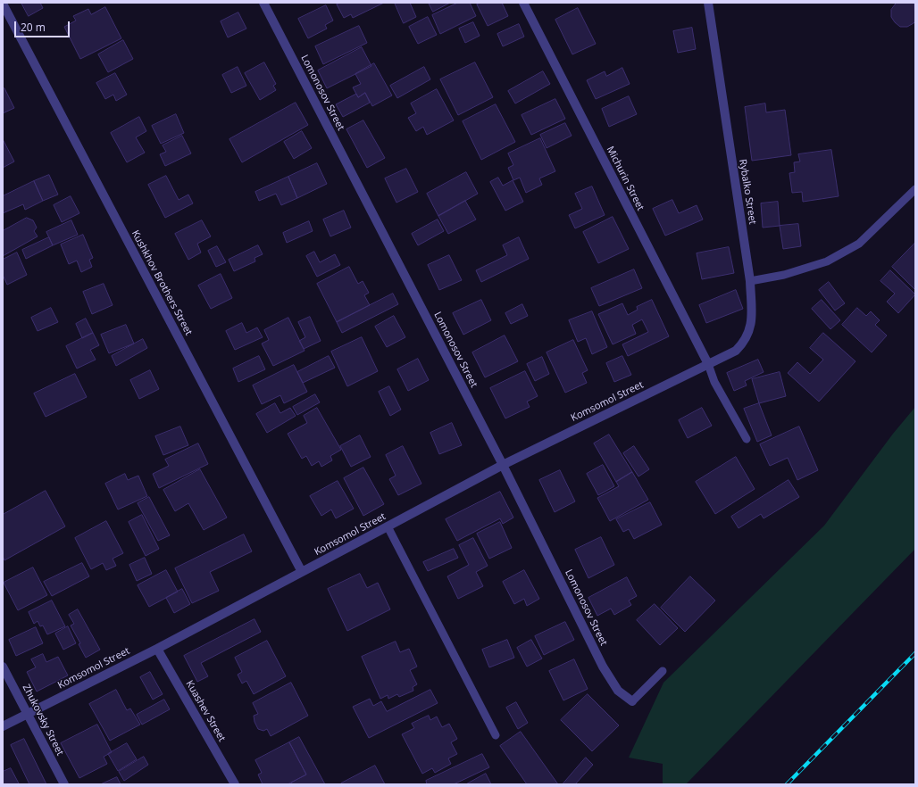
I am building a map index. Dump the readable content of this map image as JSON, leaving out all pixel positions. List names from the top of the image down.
{
  "streets": {
    "street": [
      "Lomonosov Street",
      "Michurin Street",
      "Rybalko Street",
      "Kushkhov Brothers Street",
      "Komsomol Street",
      "Kuashev Street",
      "Zhukovsky Street"
    ]
  },
  "crossings": [
    ["Lomonosov Street", "Komsomol Street"],
    ["Michurin Street", "Rybalko Street"],
    ["Michurin Street", "Komsomol Street"],
    ["Rybalko Street", "Komsomol Street"],
    ["Kushkhov Brothers Street", "Komsomol Street"],
    ["Komsomol Street", "Kuashev Street"],
    ["Komsomol Street", "Zhukovsky Street"]
  ],
  "scale_bar": "20 m"
}
